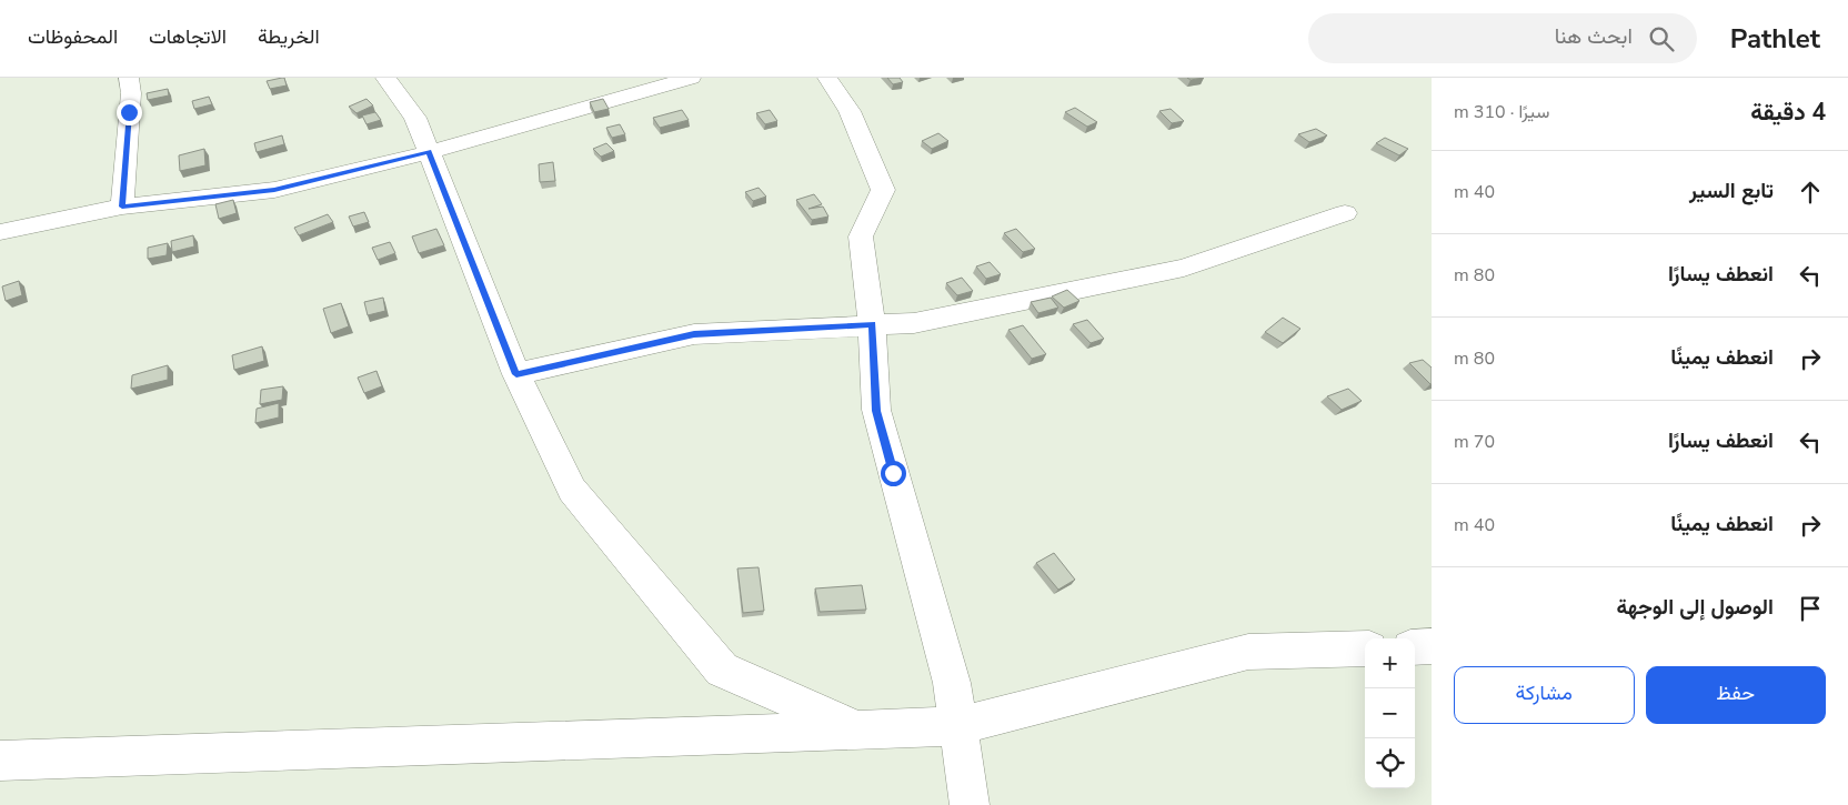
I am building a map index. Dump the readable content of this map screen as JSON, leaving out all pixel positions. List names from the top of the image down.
{
  "page": {
    "header": "Pathlet",
    "search": "ابحث هنا",
    "nav": ["الخريطة", "الاتجاهات", "المحفوظات"],
    "heading": ["4 دقيقة", "سيرًا · 310 m"],
    "list": [
      ["تابع السير", "40 m"],
      ["انعطف يسارًا", "80 m"],
      ["انعطف يمينًا", "80 m"],
      ["انعطف يسارًا", "70 m"],
      ["انعطف يمينًا", "40 m"],
      "الوصول إلى الوجهة"
    ],
    "map_buttons": ["+", "−"],
    "buttons": ["حفظ", "مشاركة"]
  }
}
